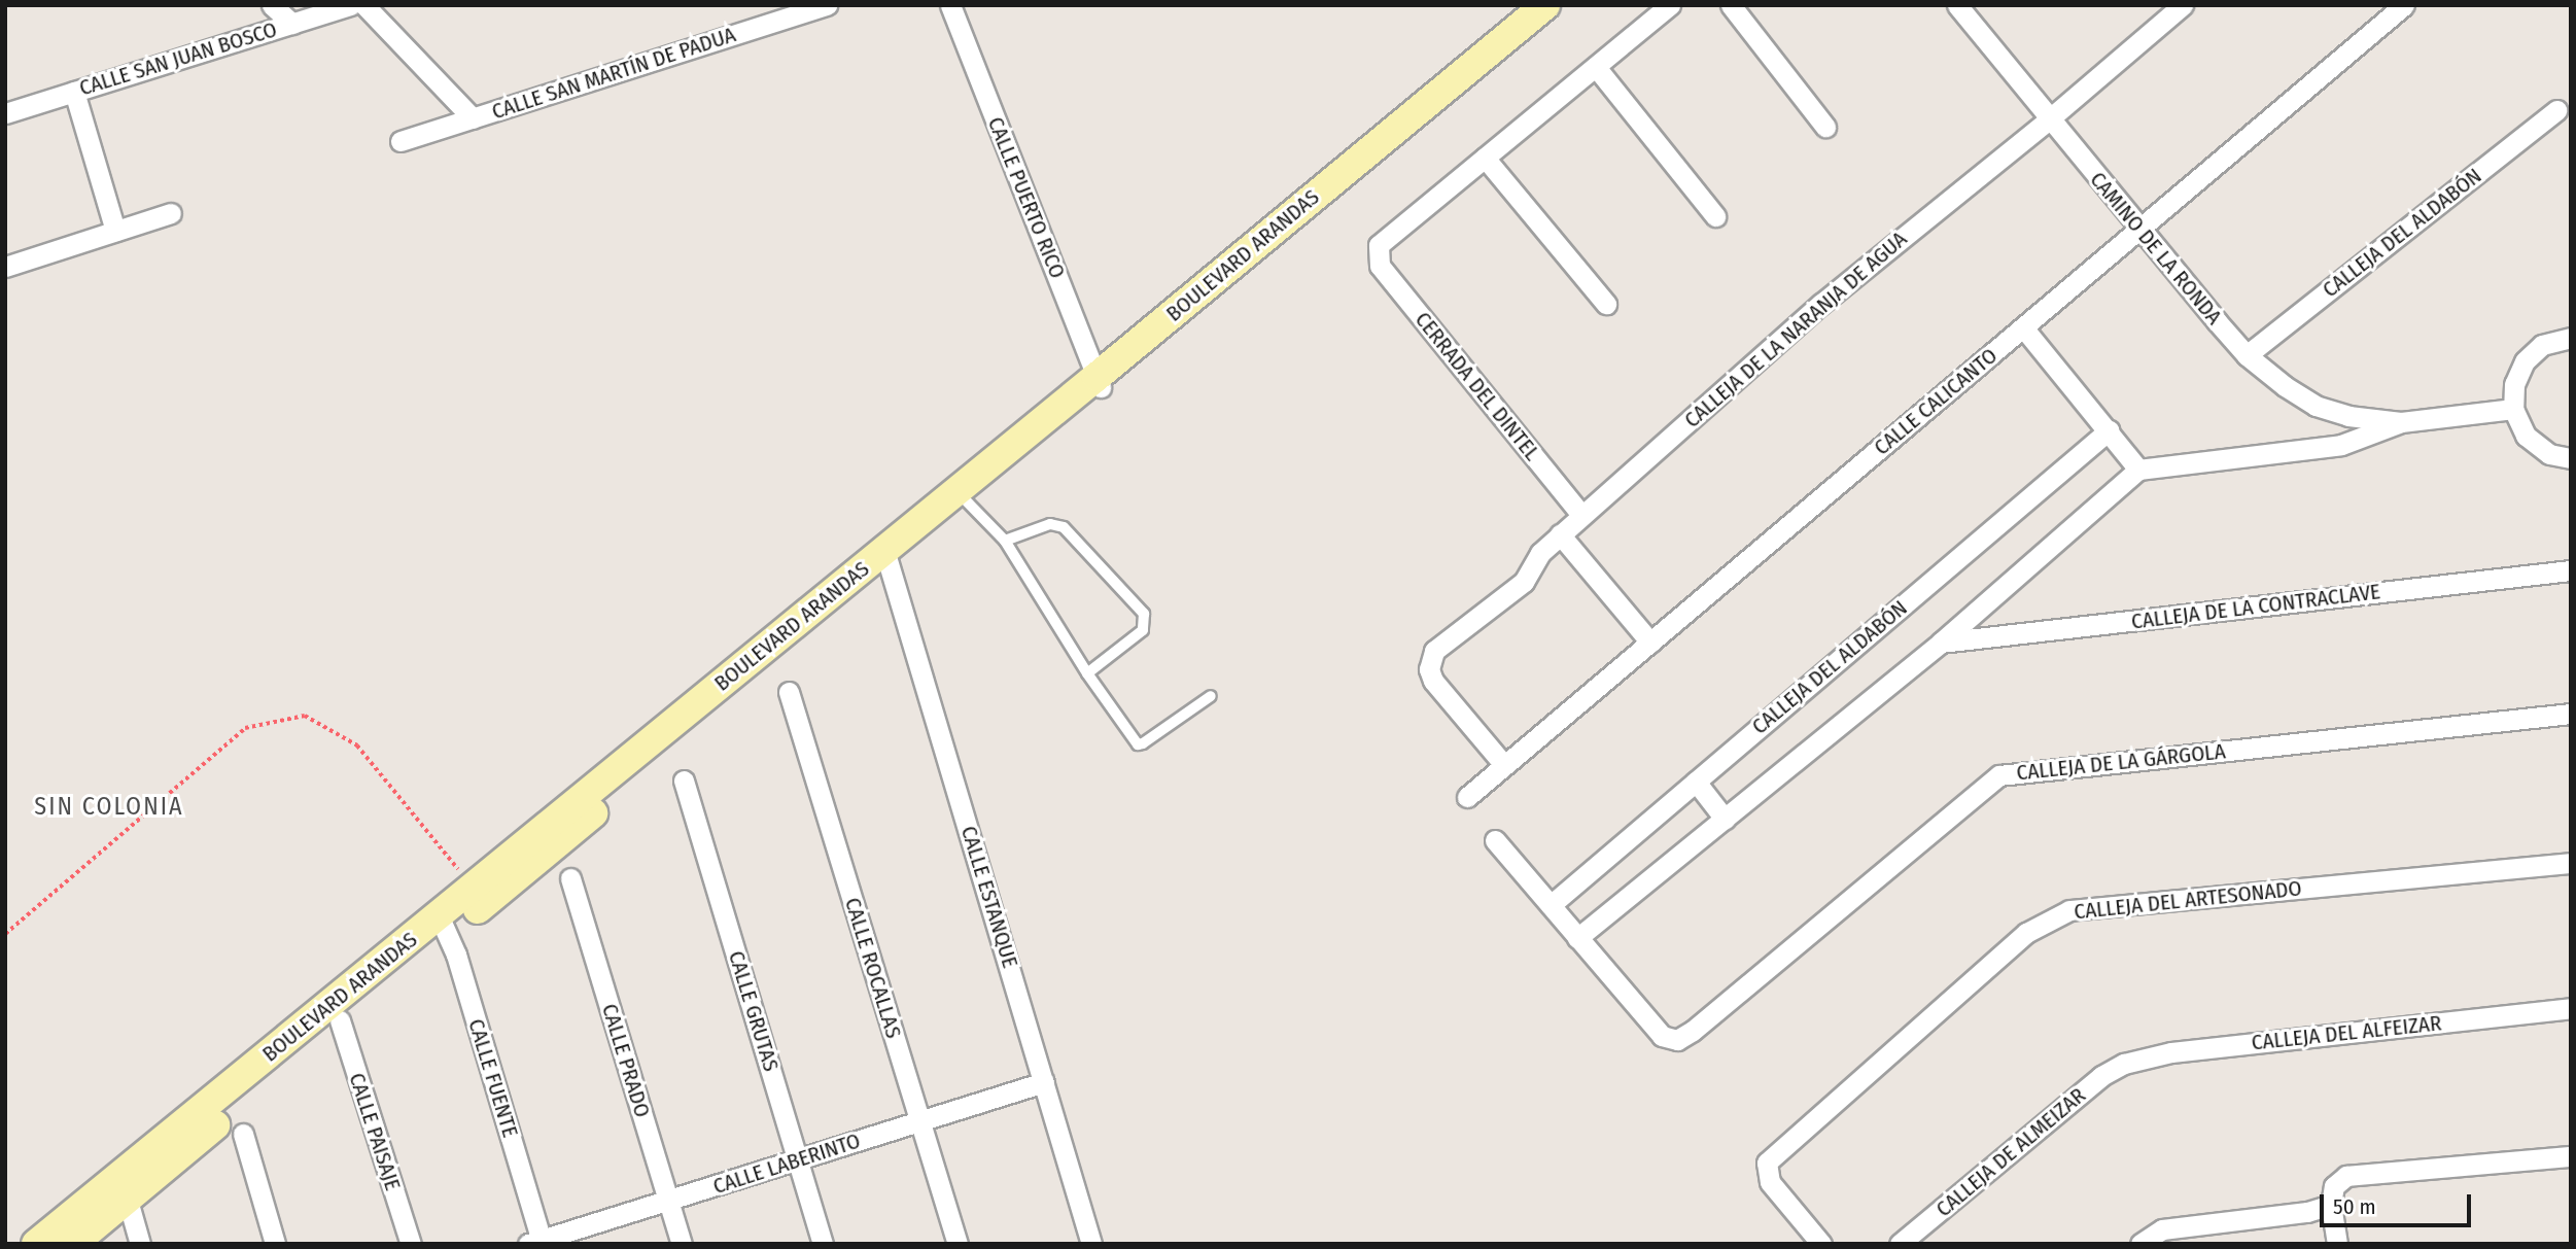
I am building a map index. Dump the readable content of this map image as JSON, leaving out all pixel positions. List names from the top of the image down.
{
  "streets": {
    "main road": ["BOULEVARD ARANDAS"],
    "street": [
      "CALLE SAN JUAN BOSCO",
      "CALLE SAN MARTÍN DE PADUA",
      "CALLE PUERTO RICO",
      "CALLEJA DEL ALDABÓN",
      "CAMINO DE LA RONDA",
      "CALLEJA DE LA NARANJA DE AGUA",
      "CERRADA DEL DINTEL",
      "CALLE CALICANTO",
      "CALLEJA DE LA CONTRACLAVE",
      "CALLEJA DE LA GÁRGOLA",
      "CALLE ESTANQUE",
      "CALLEJA DEL ARTESONADO",
      "CALLE ROCALLAS",
      "CALLE GRUTAS",
      "CALLEJA DEL ALFEIZAR",
      "CALLE PRADO",
      "CALLE FUENTE",
      "CALLE PAISAJE",
      "CALLEJA DE ALMEIZAR",
      "CALLE LABERINTO"
    ]
  },
  "crossings": [
    ["CALLE PUERTO RICO", "BOULEVARD ARANDAS"],
    ["CALLEJA DEL ALDABÓN", "CAMINO DE LA RONDA"],
    ["CAMINO DE LA RONDA", "CALLEJA DE LA NARANJA DE AGUA"],
    ["CAMINO DE LA RONDA", "CALLE CALICANTO"],
    ["BOULEVARD ARANDAS", "CALLE ESTANQUE"],
    ["BOULEVARD ARANDAS", "CALLE FUENTE"],
    ["BOULEVARD ARANDAS", "CALLE PAISAJE"],
    ["CALLEJA DE LA NARANJA DE AGUA", "CERRADA DEL DINTEL"],
    ["CALLEJA DE LA NARANJA DE AGUA", "CALLE CALICANTO"],
    ["CALLE ESTANQUE", "CALLE LABERINTO"],
    ["CALLE ROCALLAS", "CALLE LABERINTO"],
    ["CALLE GRUTAS", "CALLE LABERINTO"],
    ["CALLEJA DEL ALFEIZAR", "CALLEJA DE ALMEIZAR"],
    ["CALLE PRADO", "CALLE LABERINTO"],
    ["CALLE FUENTE", "CALLE LABERINTO"]
  ],
  "districts": ["SIN COLONIA"],
  "scale_bar": "50 m"
}
